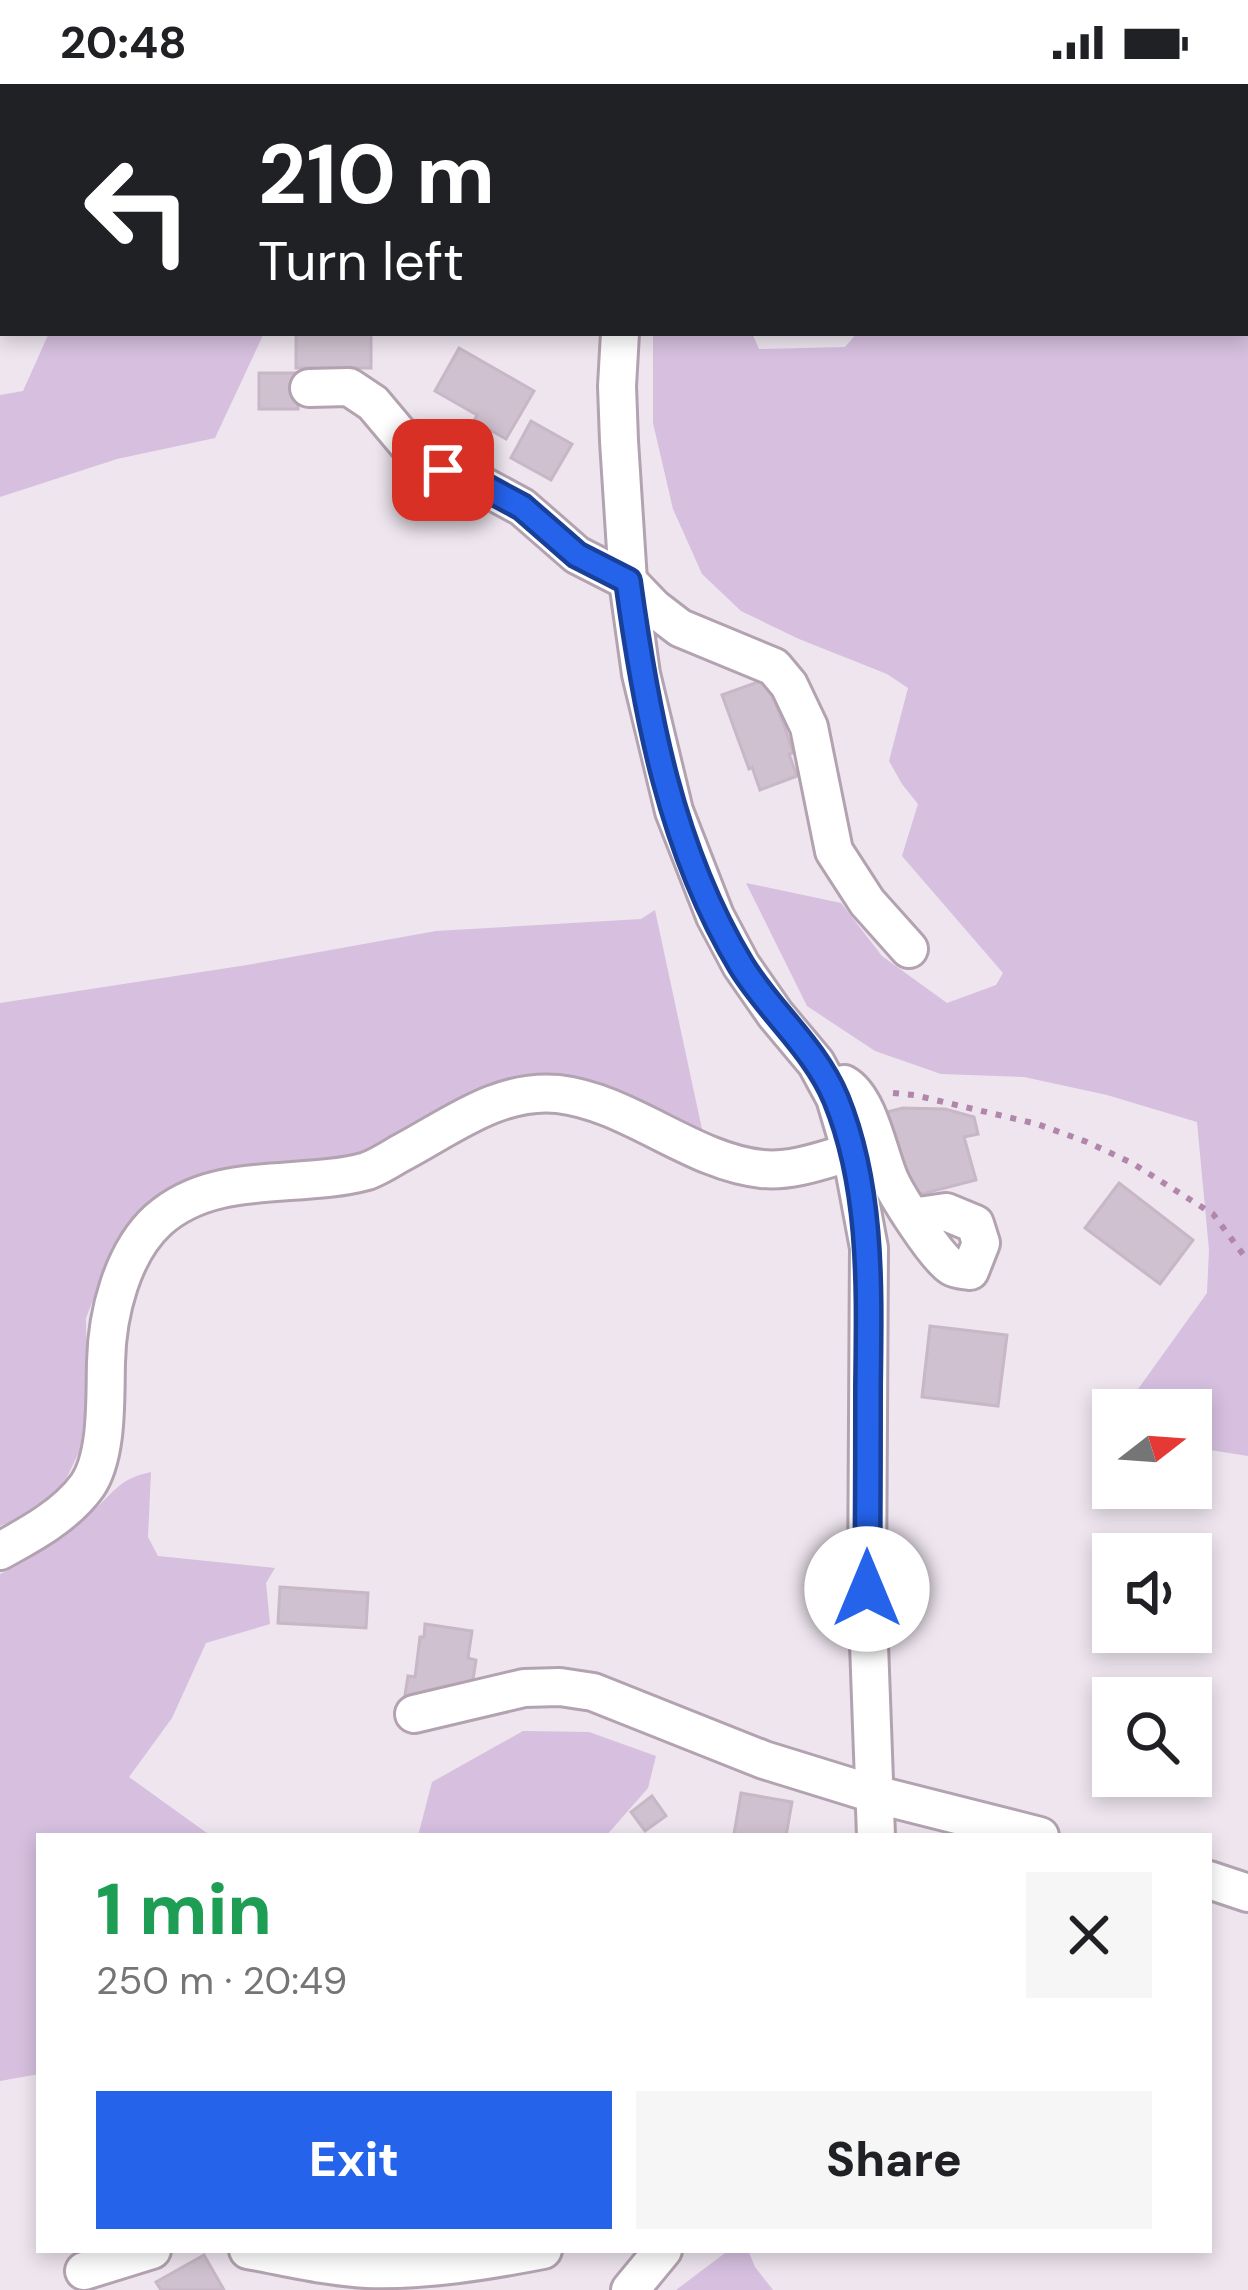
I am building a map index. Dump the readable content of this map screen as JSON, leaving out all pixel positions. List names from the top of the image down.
{
  "north": "right",
  "page": {
    "status": "20:48",
    "turn": ["210 m", "Turn left"],
    "heading": ["1 min", "250 m · 20:49"],
    "buttons": ["Exit", "Share"]
  }
}
